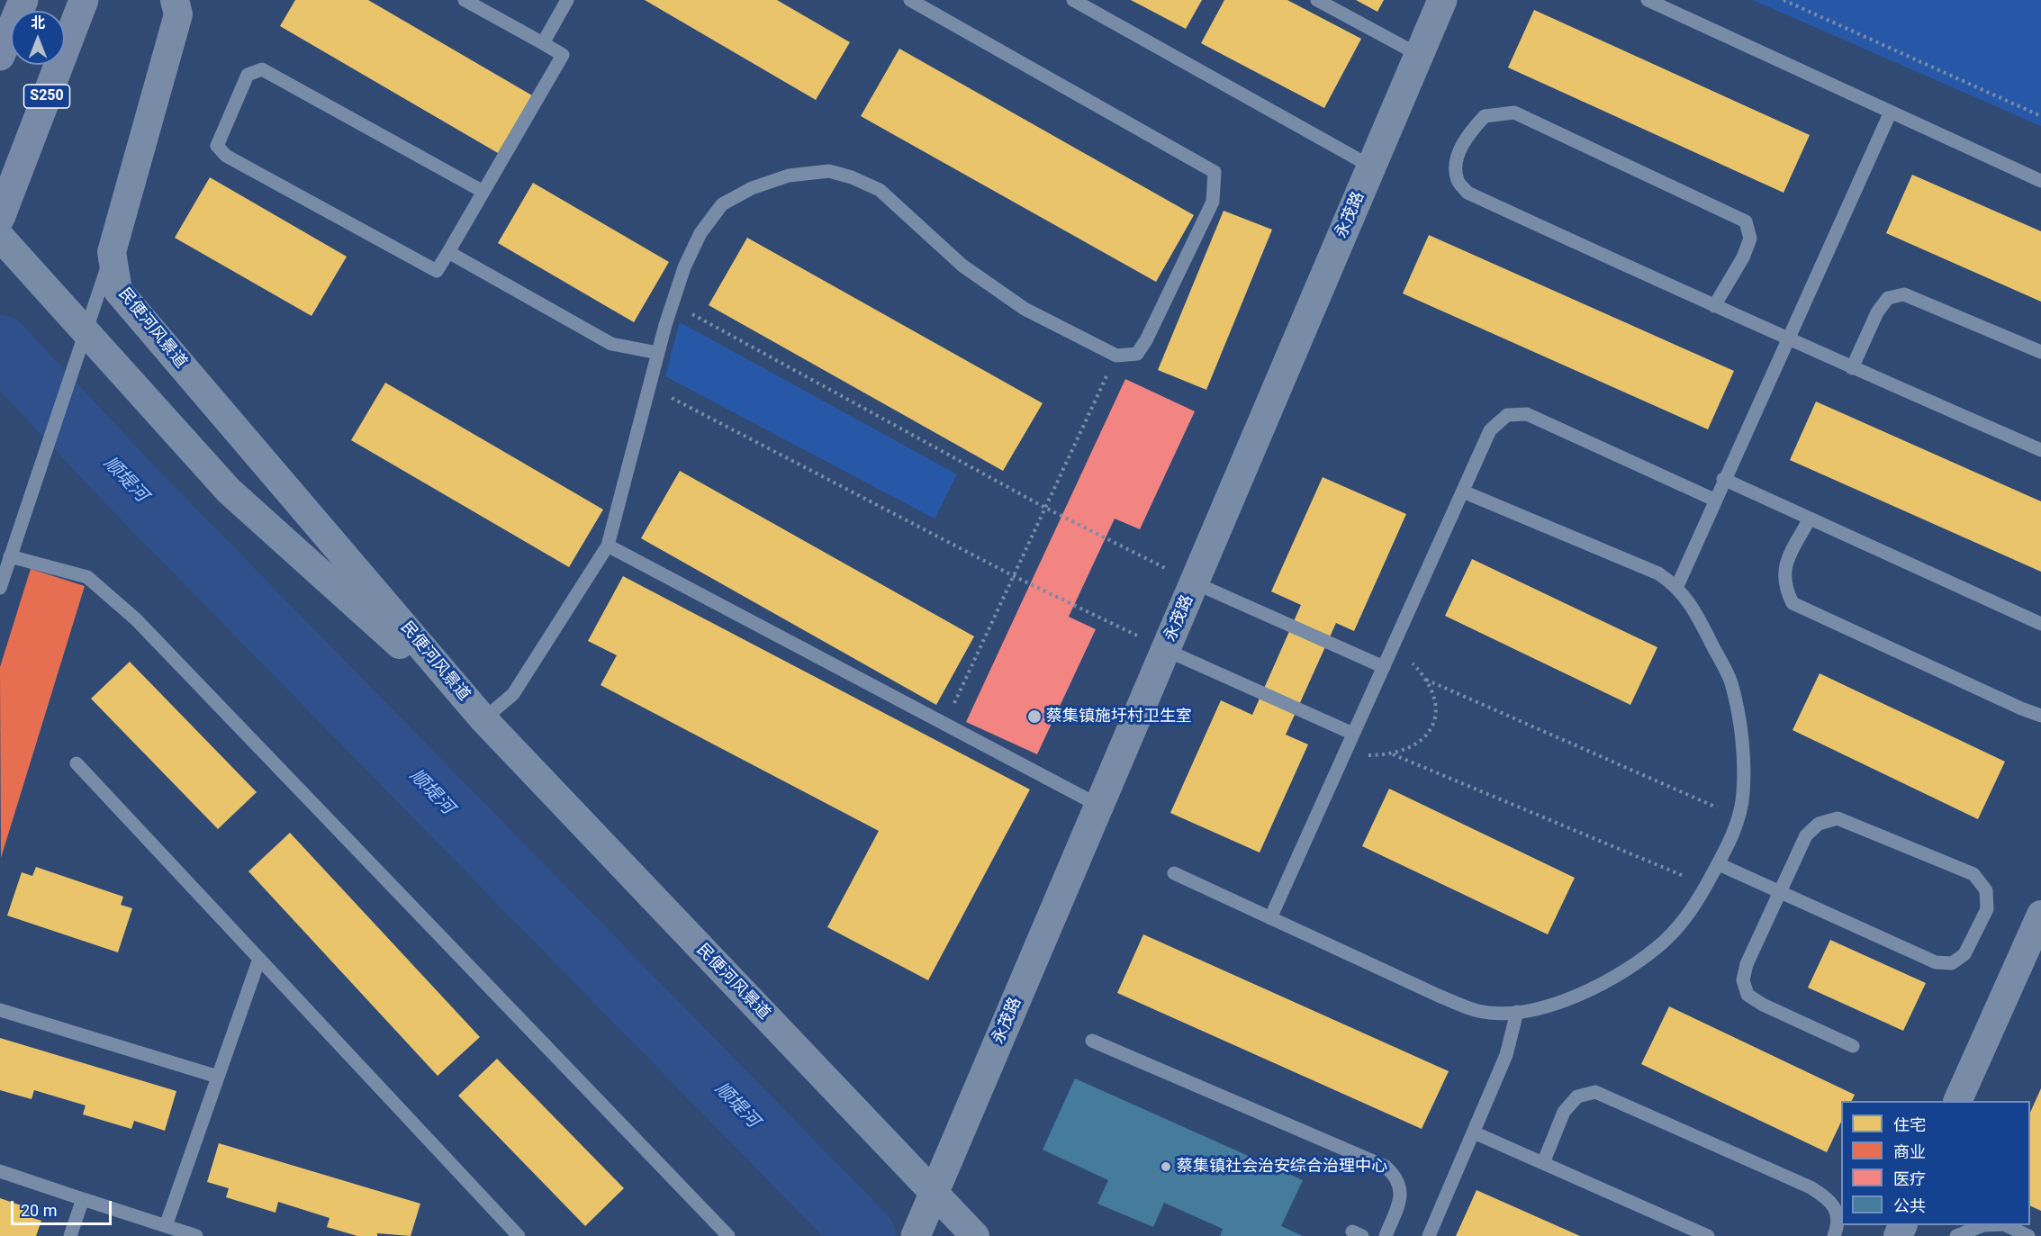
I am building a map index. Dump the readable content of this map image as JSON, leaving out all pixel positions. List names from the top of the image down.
{
  "streets": {
    "main road": ["S250"],
    "street": ["永茂路", "民便河风景道"]
  },
  "crossings": [
    ["永茂路", "民便河风景道"]
  ],
  "water": ["顺堤河"],
  "places": ["蔡集镇施圩村卫生室", "蔡集镇社会治安综合治理中心"],
  "legend": [
    "住宅",
    "商业",
    "医疗",
    "公共"
  ],
  "scale_bar": "20 m",
  "north": "top"
}
